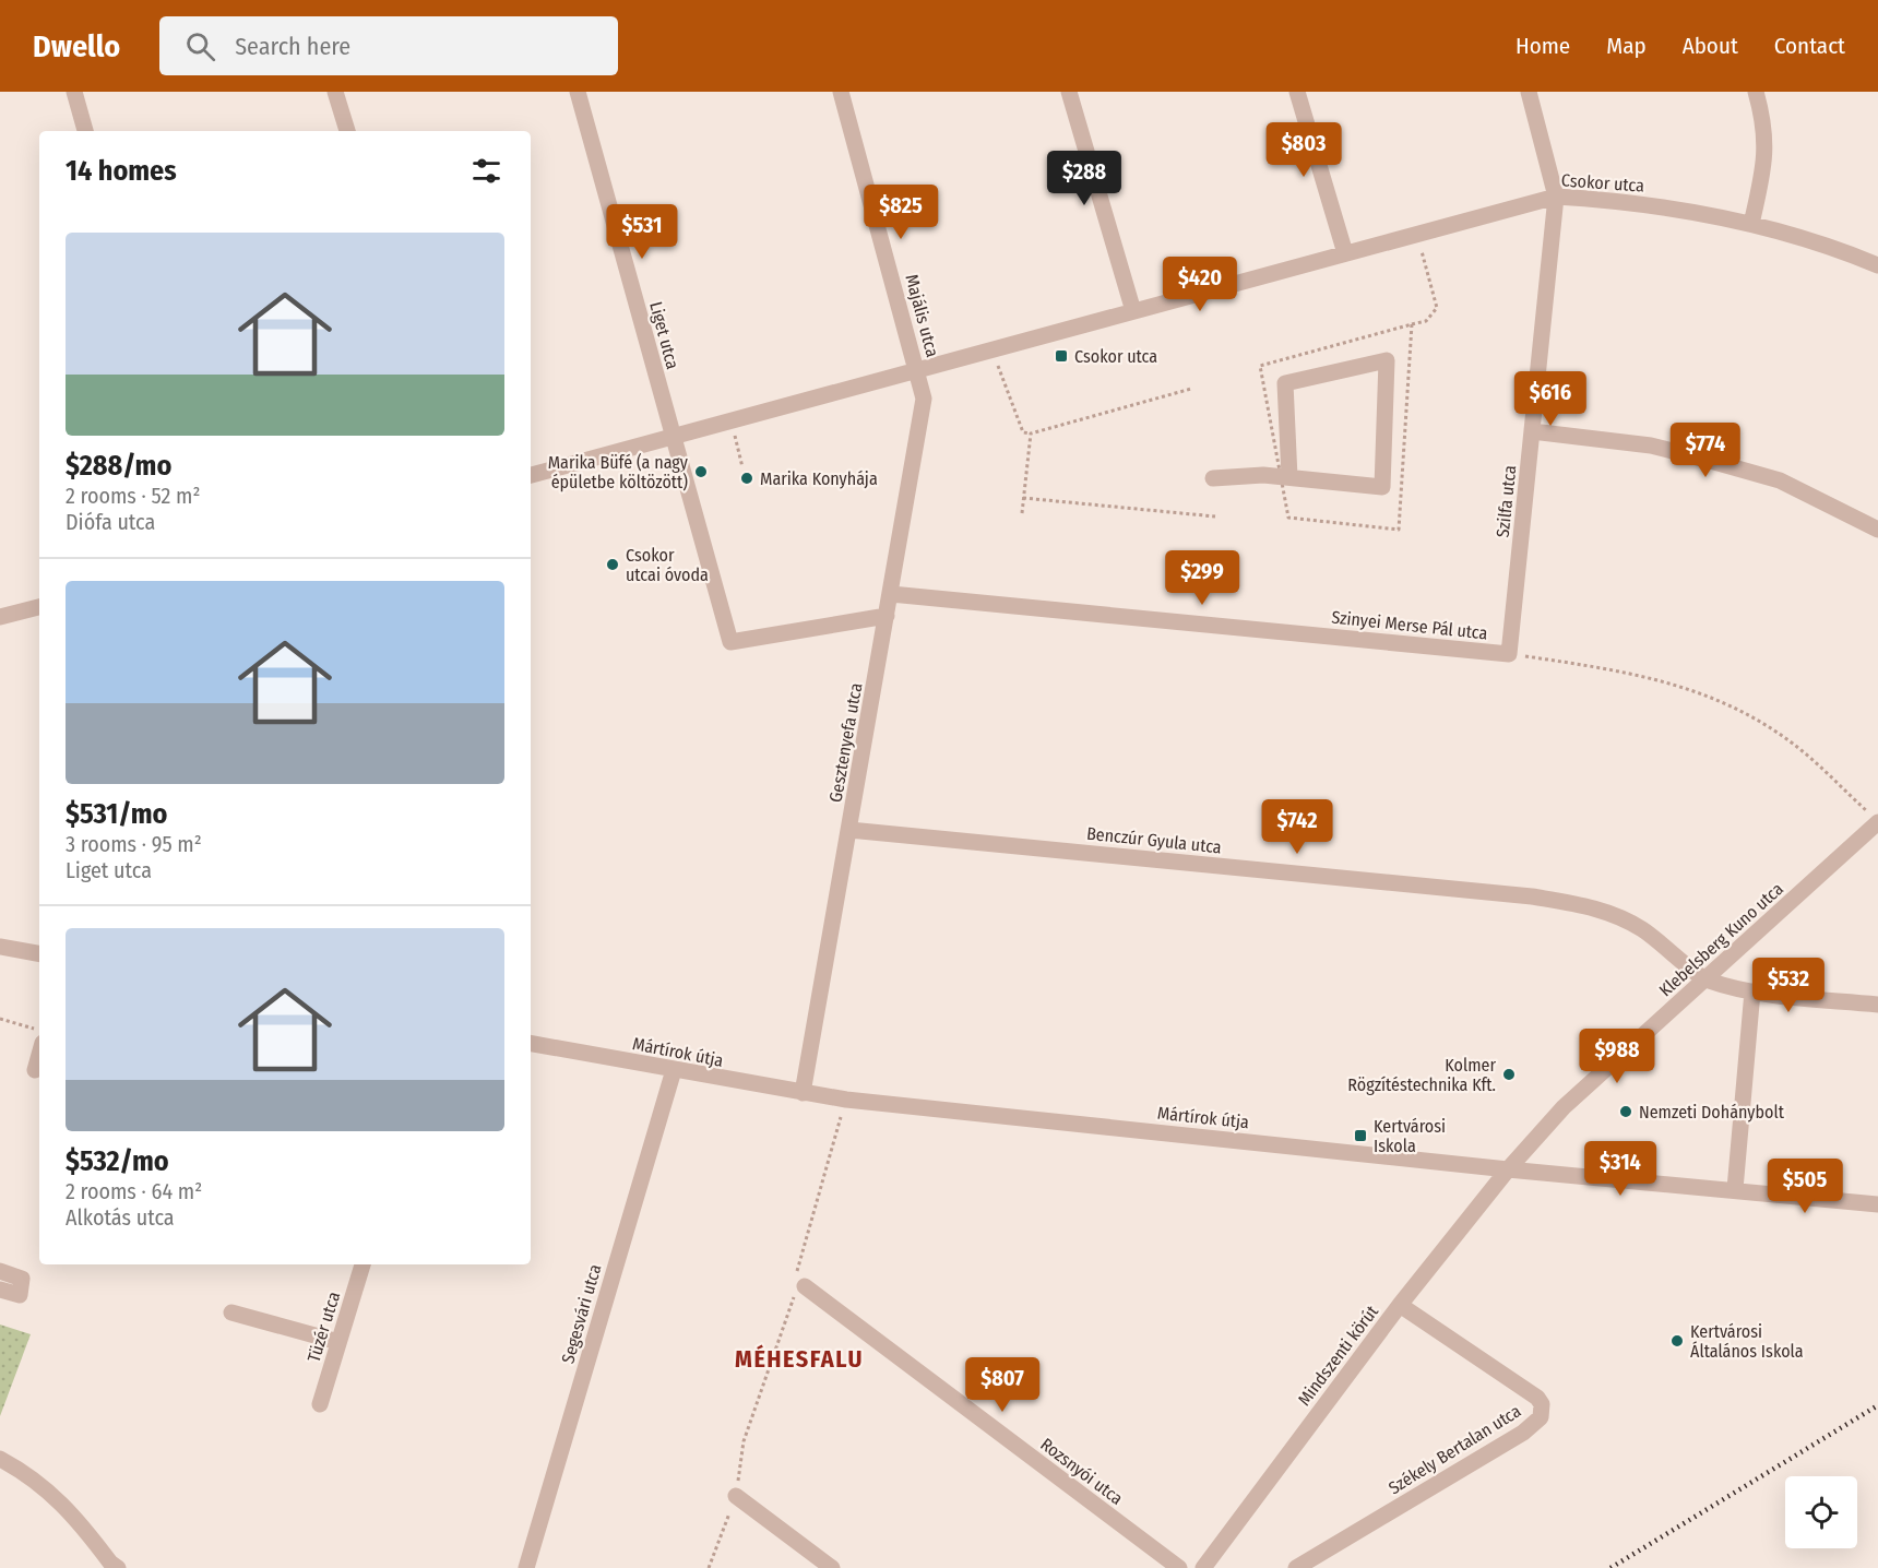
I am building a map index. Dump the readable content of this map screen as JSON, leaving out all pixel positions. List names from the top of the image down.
{
  "streets": {
    "street": [
      "Csokor utca",
      "Majális utca",
      "Liget utca",
      "Szilfa utca",
      "Szinyei Merse Pál utca",
      "Gesztenyefa utca",
      "Benczúr Gyula utca",
      "Klebelsberg Kuno utca",
      "Mártírok útja",
      "Segesvári utca",
      "Tüzér utca",
      "Mindszenti körút",
      "Székely Bertalan utca",
      "Rozsnyói utca"
    ]
  },
  "crossings": [
    ["Csokor utca", "Majális utca"],
    ["Csokor utca", "Liget utca"],
    ["Csokor utca", "Szilfa utca"],
    ["Majális utca", "Gesztenyefa utca"],
    ["Liget utca", "Gesztenyefa utca"],
    ["Szilfa utca", "Szinyei Merse Pál utca"],
    ["Szinyei Merse Pál utca", "Gesztenyefa utca"],
    ["Szinyei Merse Pál utca", "Klebelsberg Kuno utca"],
    ["Gesztenyefa utca", "Benczúr Gyula utca"],
    ["Gesztenyefa utca", "Mártírok útja"],
    ["Benczúr Gyula utca", "Klebelsberg Kuno utca"],
    ["Klebelsberg Kuno utca", "Mártírok útja"],
    ["Klebelsberg Kuno utca", "Mindszenti körút"],
    ["Mártírok útja", "Segesvári utca"],
    ["Mártírok útja", "Mindszenti körút"],
    ["Mindszenti körút", "Székely Bertalan utca"]
  ],
  "districts": ["MÉHESFALU"],
  "places": {
    "transit": ["Csokor utca", "Kertvárosi Iskola"],
    "other": [
      "Marika Büfé (a nagy épületbe költözött)",
      "Marika Konyhája",
      "Csokor utcai óvoda",
      "Kolmer Rögzítéstechnika Kft.",
      "Nemzeti Dohánybolt",
      "Kertvárosi Általános Iskola"
    ]
  },
  "page": {
    "header": "Dwello",
    "search": "Search here",
    "nav": [
      "Home",
      "Map",
      "About",
      "Contact"
    ],
    "price": [
      "$803",
      "$288",
      "$825",
      "$531",
      "$420",
      "$616",
      "$774",
      "$299",
      "$742",
      "$532",
      "$988",
      "$314",
      "$505",
      "$807"
    ],
    "heading": "14 homes",
    "list": [
      {
        "name": "$288/mo",
        "note": "2 rooms · 52 m² · Diófa utca"
      },
      {
        "name": "$531/mo",
        "note": "3 rooms · 95 m² · Liget utca"
      },
      {
        "name": "$532/mo",
        "note": "2 rooms · 64 m² · Alkotás utca"
      }
    ]
  }
}
